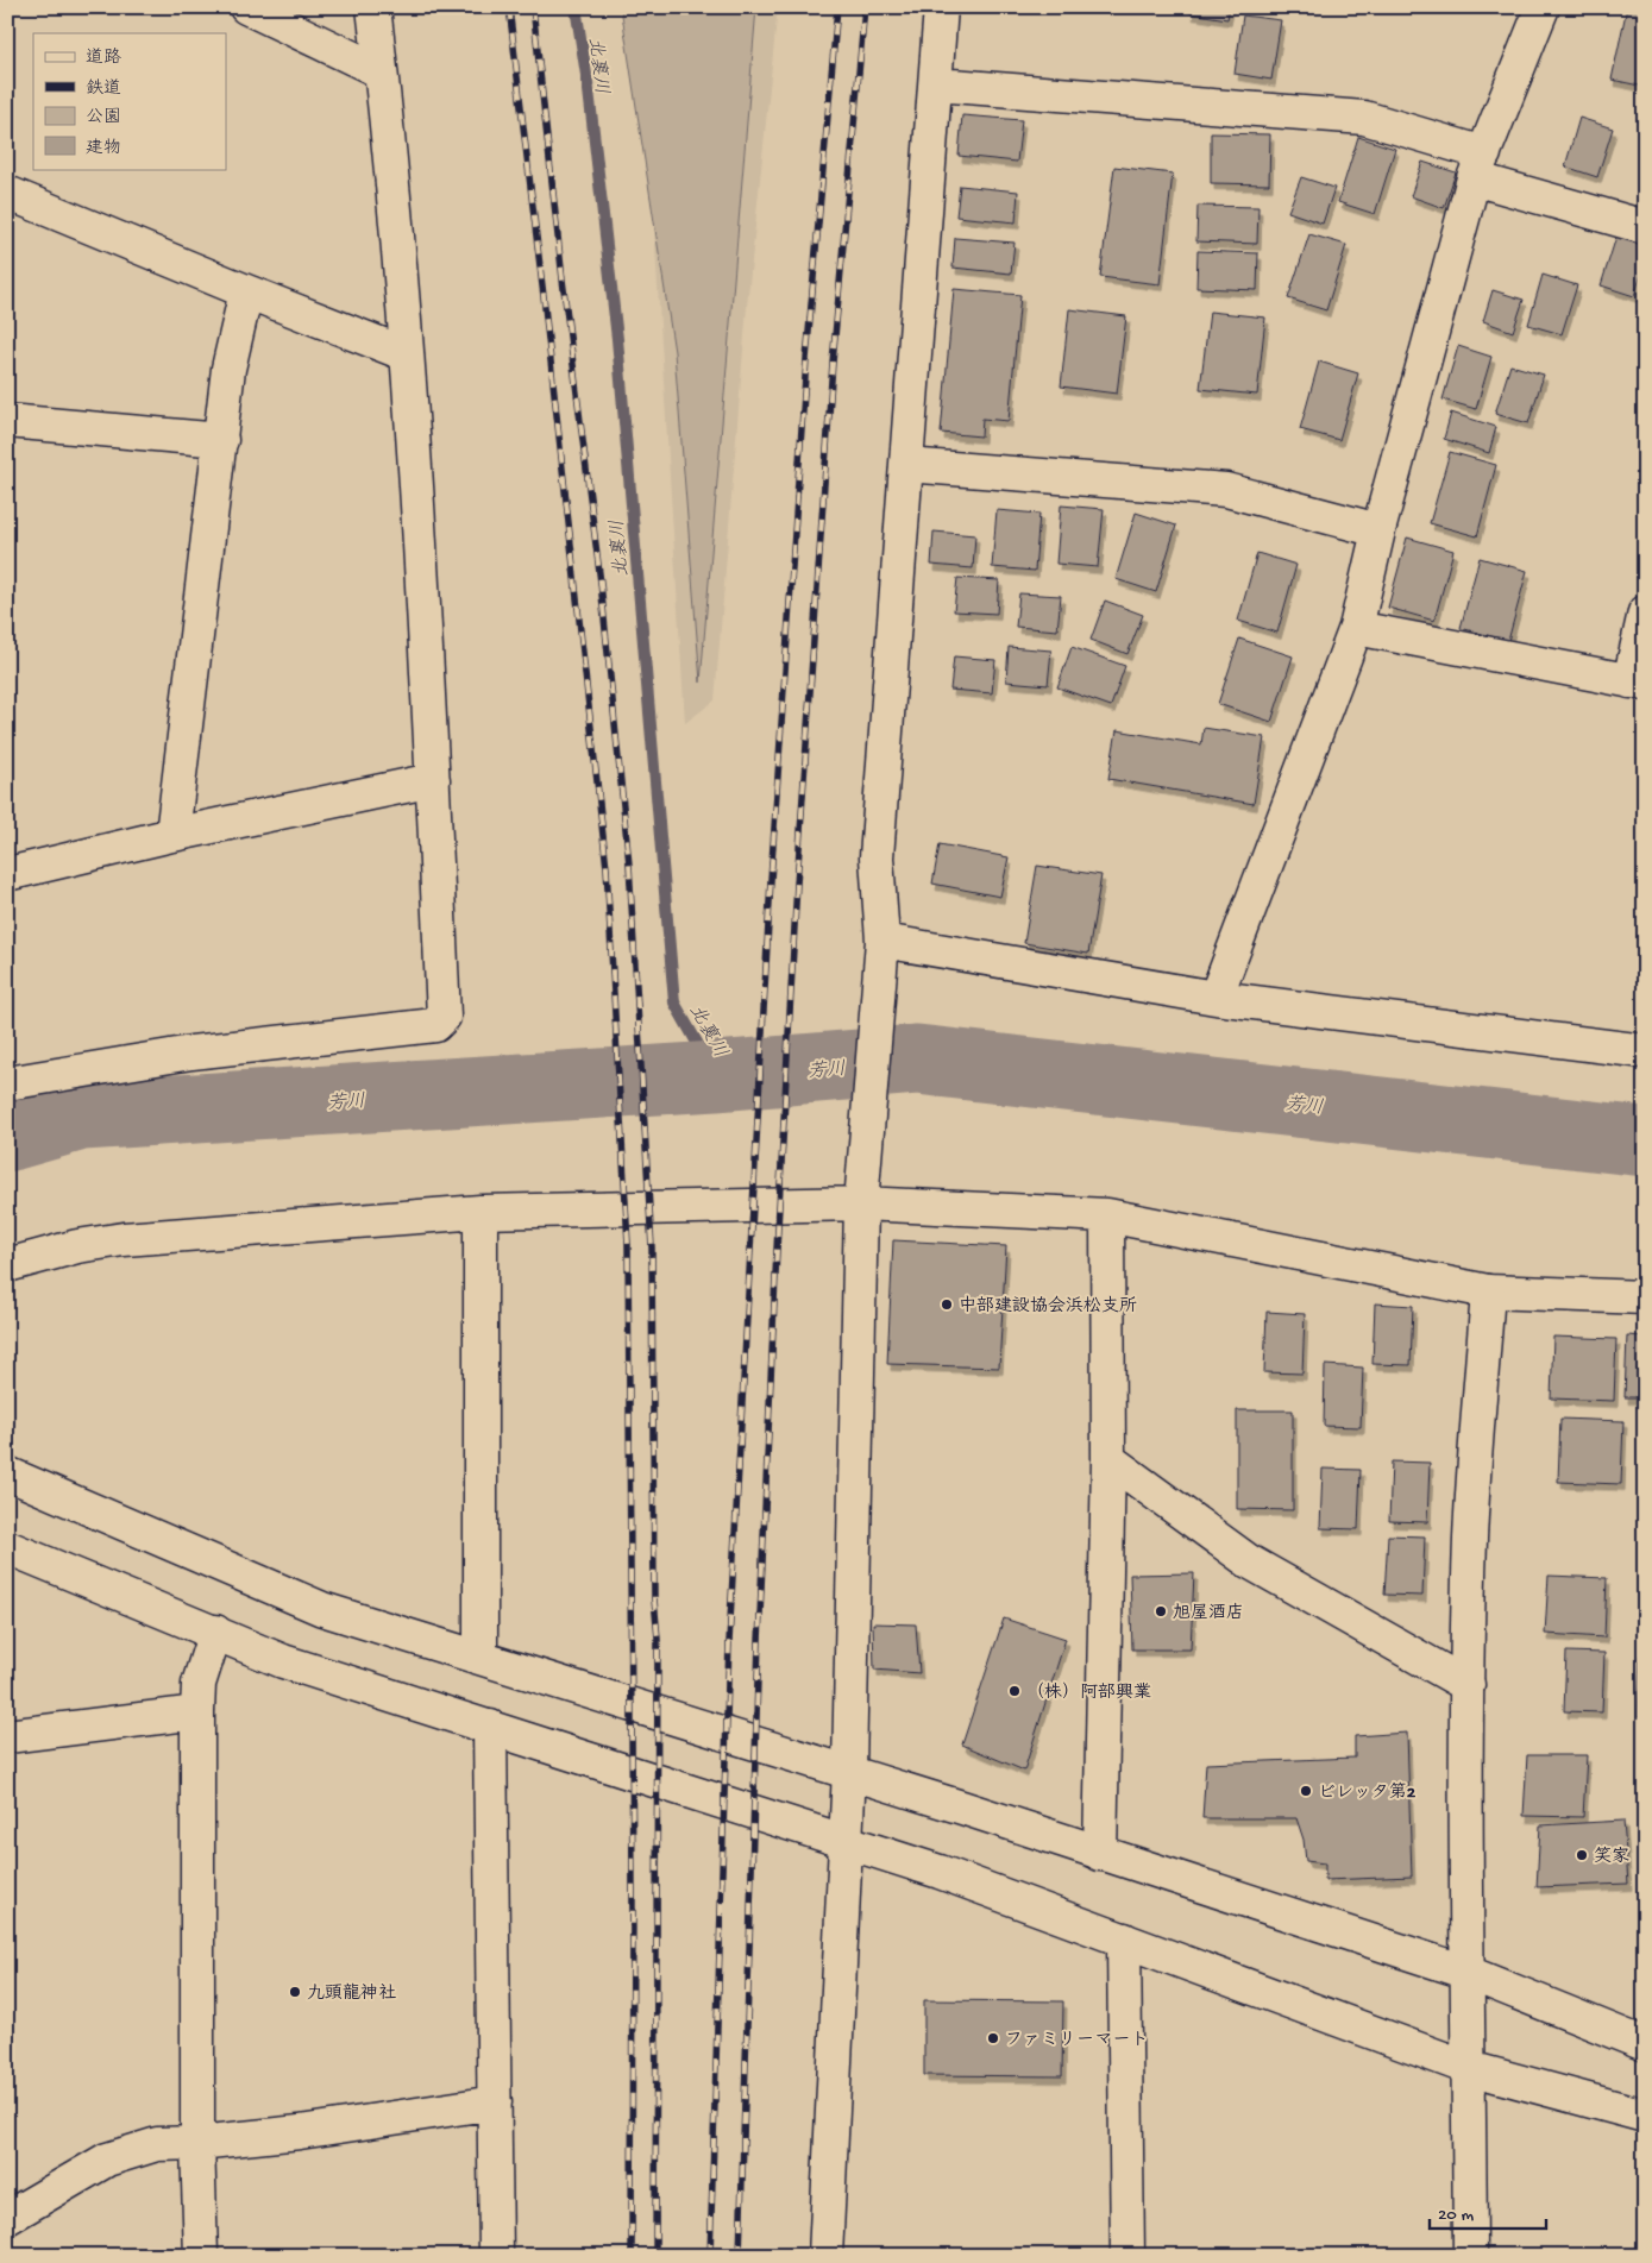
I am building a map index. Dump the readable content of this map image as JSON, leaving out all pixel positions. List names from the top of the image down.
{
  "water": ["北裏川", "芳川"],
  "places": [
    "中部建設協会浜松支所",
    "旭屋酒店",
    "（株）阿部興業",
    "ビレッタ第2",
    "笑家",
    "九頭龍神社",
    "ファミリーマート"
  ],
  "legend": [
    "道路",
    "鉄道",
    "公園",
    "建物"
  ],
  "scale_bar": "20 m"
}
